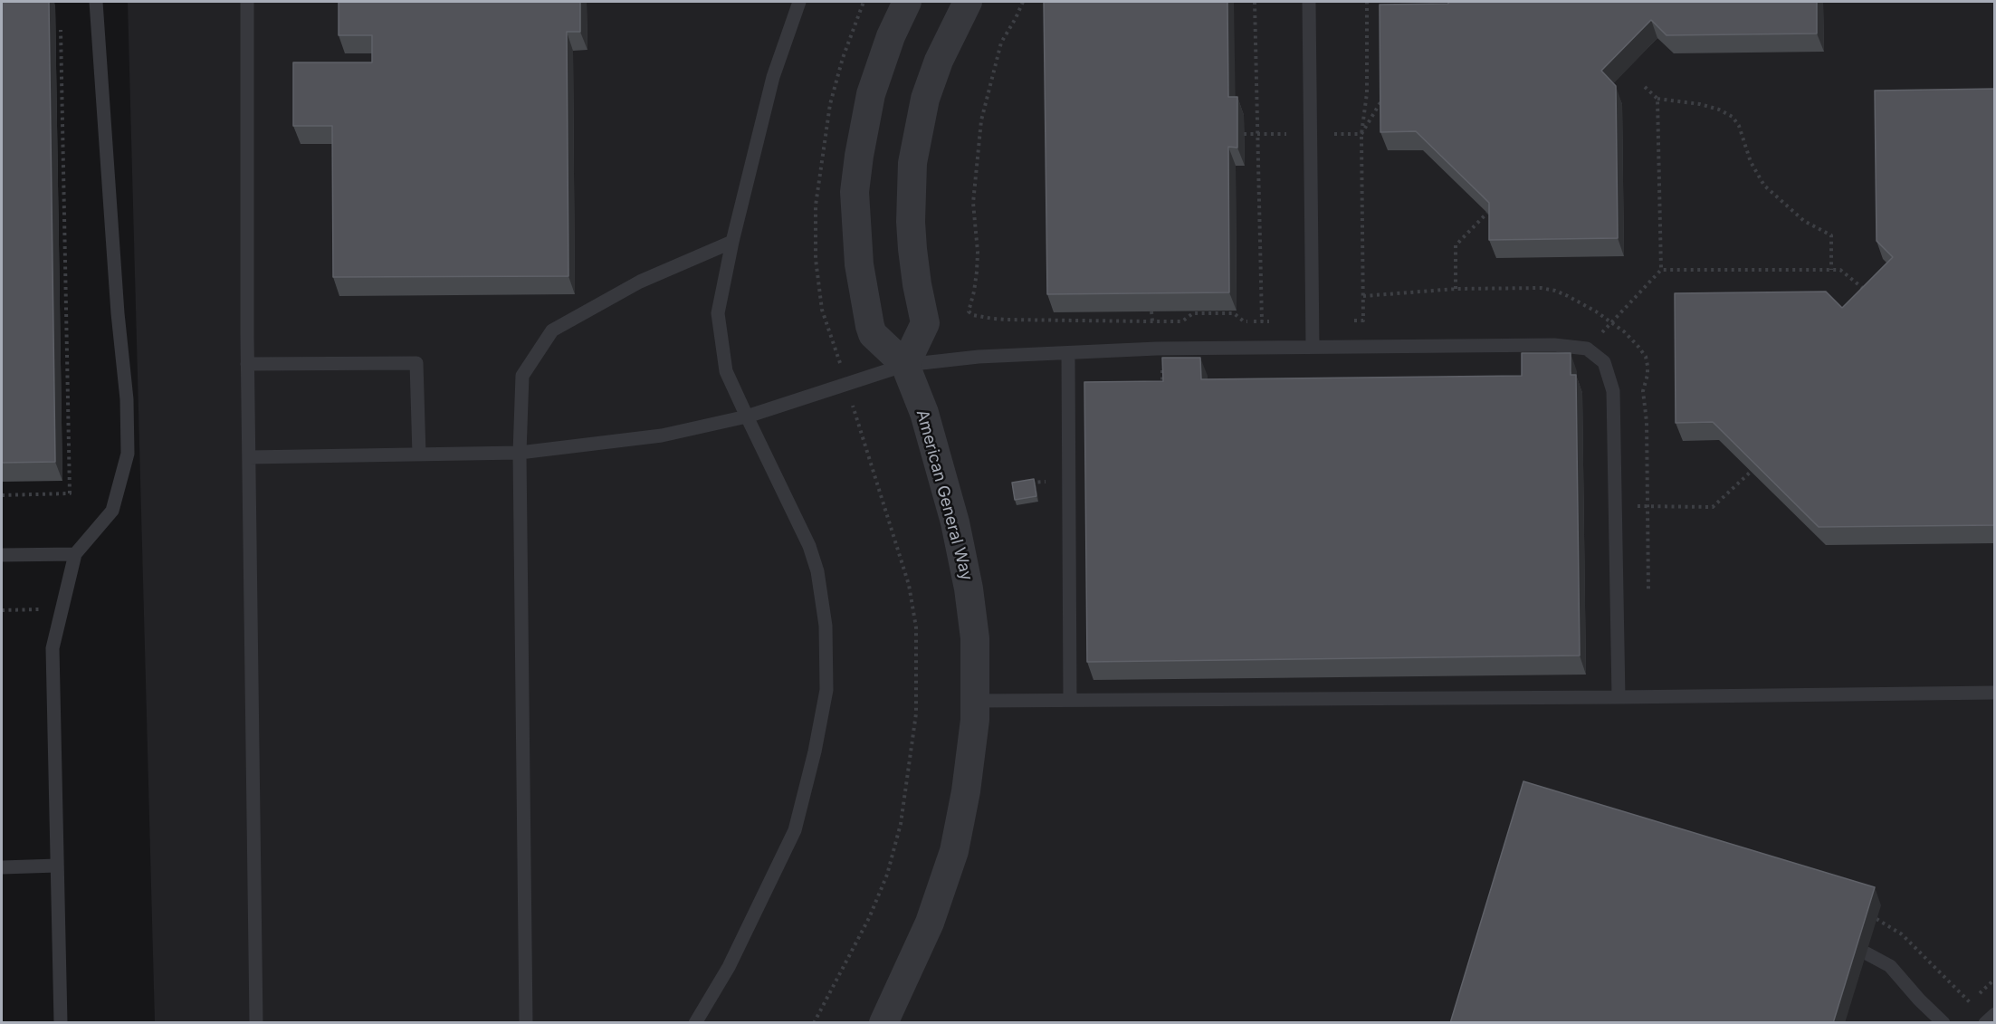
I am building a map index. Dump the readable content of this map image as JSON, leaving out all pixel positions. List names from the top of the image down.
{
  "streets": {
    "street": ["American General Way"]
  }
}
